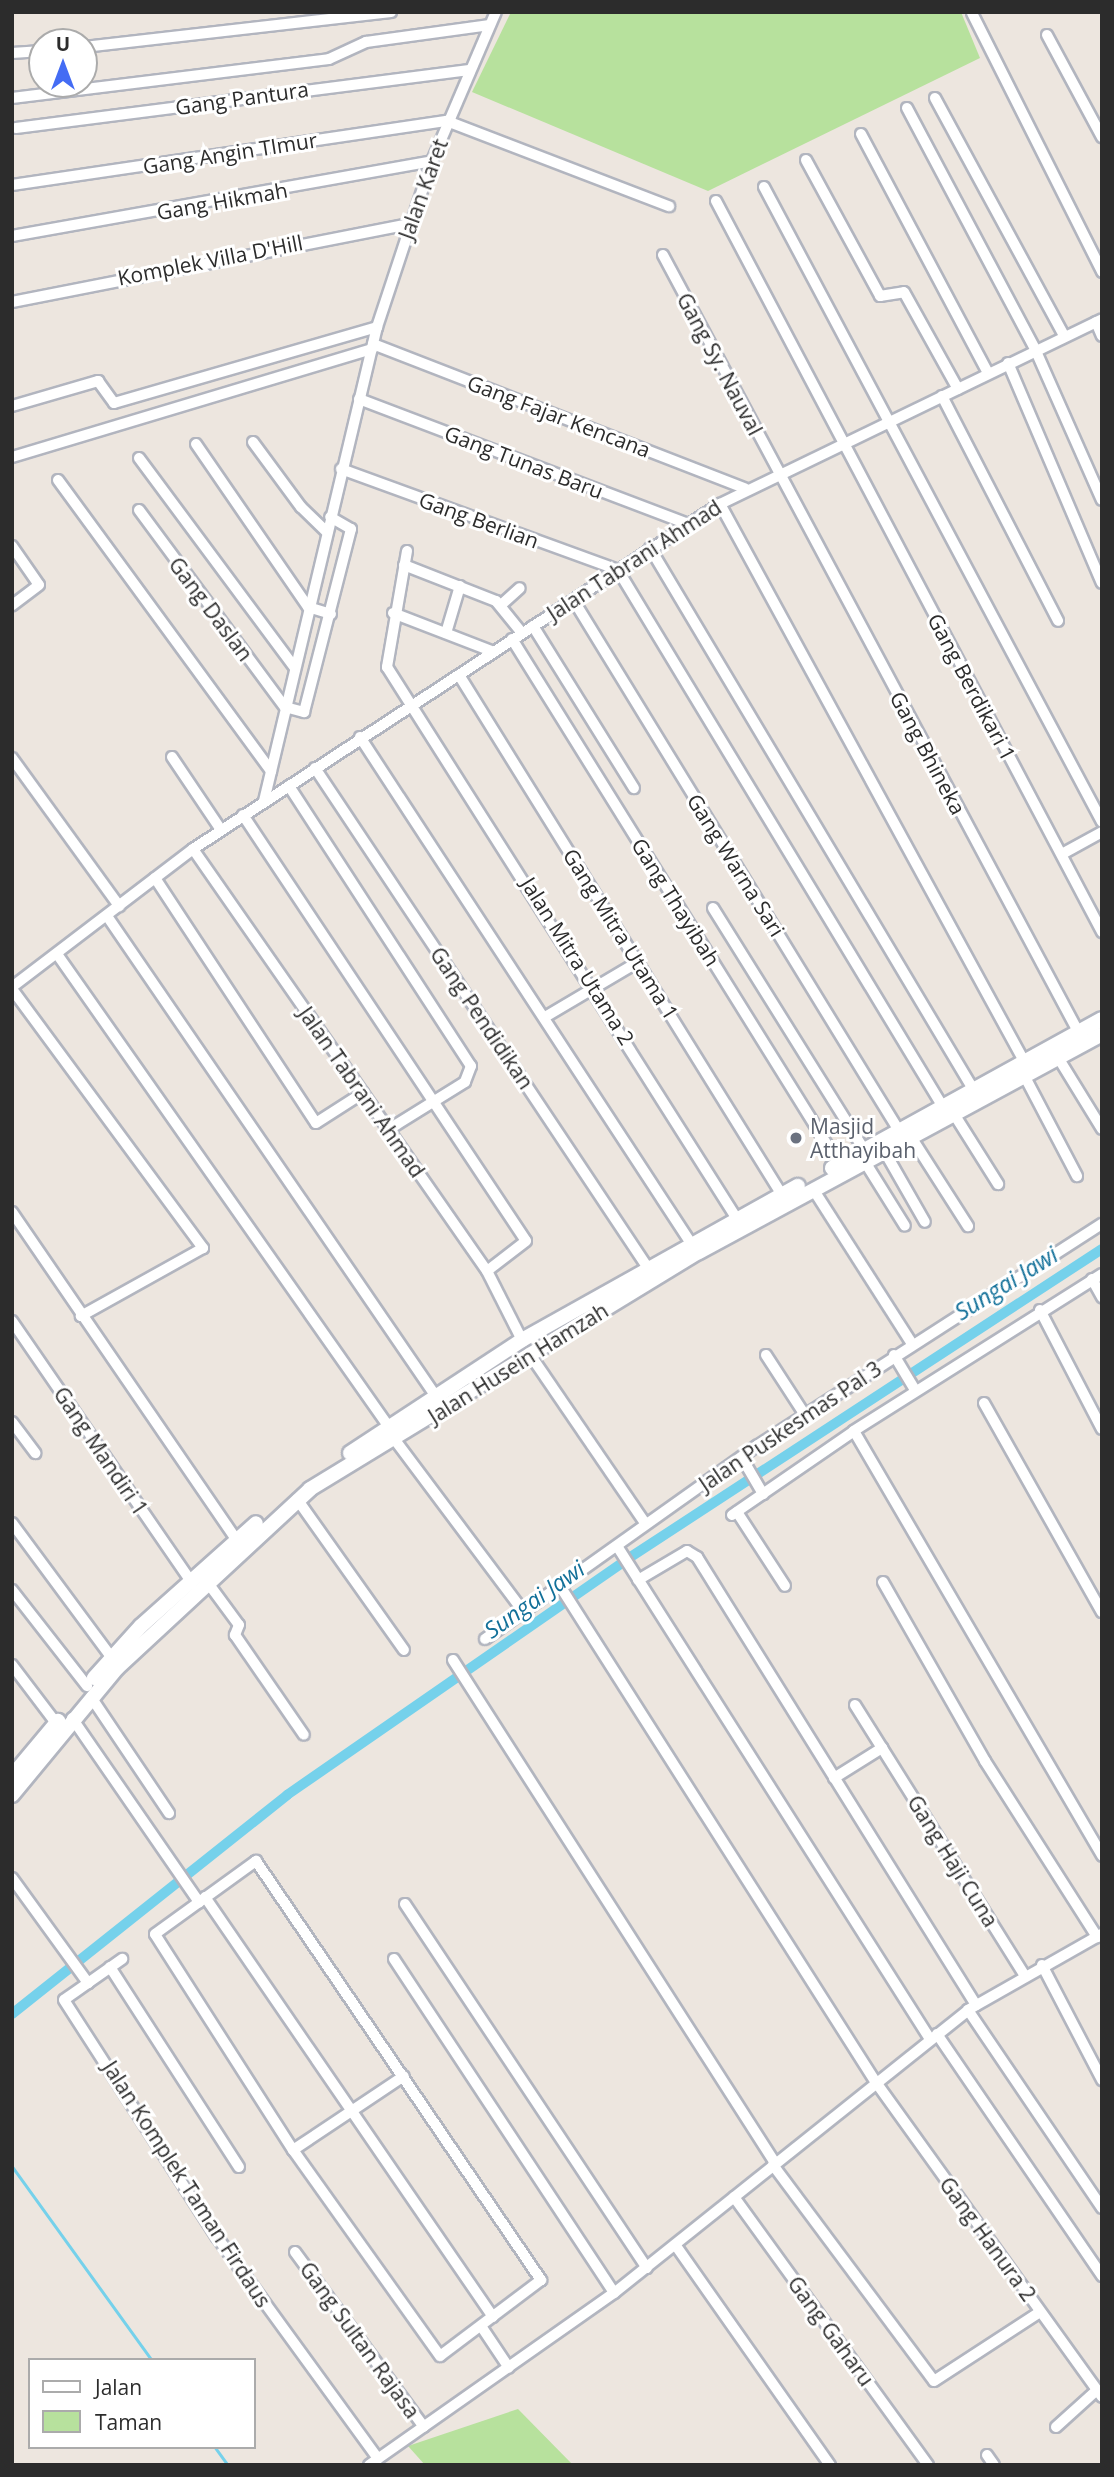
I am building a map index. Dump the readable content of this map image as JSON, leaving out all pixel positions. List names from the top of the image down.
{
  "streets": {
    "street": [
      "Gang Pantura",
      "Gang Angin TImur",
      "Jalan Karet",
      "Gang Hikmah",
      "Komplek Villa D'Hill",
      "Gang Sy. Nauval",
      "Gang Fajar Kencana",
      "Gang Tunas Baru",
      "Gang Berlian",
      "Jalan Tabrani Ahmad",
      "Gang Daslan",
      "Gang Berdikari 1",
      "Gang Bhineka",
      "Gang Warna Sari",
      "Gang Thayibah",
      "Gang Mitra Utama 1",
      "Jalan Mitra Utama 2",
      "Gang Pendidikan",
      "Jalan Husein Hamzah",
      "Jalan Puskesmas Pal 3",
      "Gang Mandiri 1",
      "Gang Haji Cuna",
      "Jalan Komplek Taman Firdaus",
      "Gang Hanura 2",
      "Gang Gaharu",
      "Gang Sultan Rajasa"
    ]
  },
  "crossings": [
    ["Gang Pantura", "Jalan Karet"],
    ["Gang Angin TImur", "Jalan Karet"],
    ["Jalan Karet", "Gang Hikmah"],
    ["Jalan Karet", "Komplek Villa D'Hill"],
    ["Jalan Karet", "Gang Fajar Kencana"],
    ["Jalan Karet", "Gang Tunas Baru"],
    ["Jalan Karet", "Gang Berlian"],
    ["Jalan Karet", "Jalan Tabrani Ahmad"],
    ["Jalan Karet", "Gang Daslan"],
    ["Gang Sy. Nauval", "Jalan Tabrani Ahmad"],
    ["Gang Sy. Nauval", "Gang Bhineka"],
    ["Gang Fajar Kencana", "Jalan Tabrani Ahmad"],
    ["Gang Tunas Baru", "Jalan Tabrani Ahmad"],
    ["Gang Berlian", "Jalan Tabrani Ahmad"],
    ["Jalan Tabrani Ahmad", "Gang Berdikari 1"],
    ["Jalan Tabrani Ahmad", "Gang Bhineka"],
    ["Jalan Tabrani Ahmad", "Gang Warna Sari"],
    ["Jalan Tabrani Ahmad", "Gang Thayibah"],
    ["Jalan Tabrani Ahmad", "Gang Mitra Utama 1"],
    ["Jalan Tabrani Ahmad", "Jalan Mitra Utama 2"],
    ["Jalan Tabrani Ahmad", "Gang Pendidikan"],
    ["Jalan Tabrani Ahmad", "Jalan Husein Hamzah"],
    ["Jalan Tabrani Ahmad", "Jalan Puskesmas Pal 3"],
    ["Gang Bhineka", "Jalan Husein Hamzah"],
    ["Gang Warna Sari", "Jalan Husein Hamzah"],
    ["Gang Thayibah", "Jalan Husein Hamzah"],
    ["Gang Mitra Utama 1", "Jalan Husein Hamzah"],
    ["Jalan Mitra Utama 2", "Jalan Husein Hamzah"],
    ["Gang Pendidikan", "Jalan Husein Hamzah"],
    ["Jalan Husein Hamzah", "Gang Mandiri 1"],
    ["Jalan Puskesmas Pal 3", "Gang Hanura 2"]
  ],
  "water": ["Sungai Jawi"],
  "places": ["Masjid Atthayibah"],
  "legend": ["Jalan", "Taman"],
  "north": "top"
}
